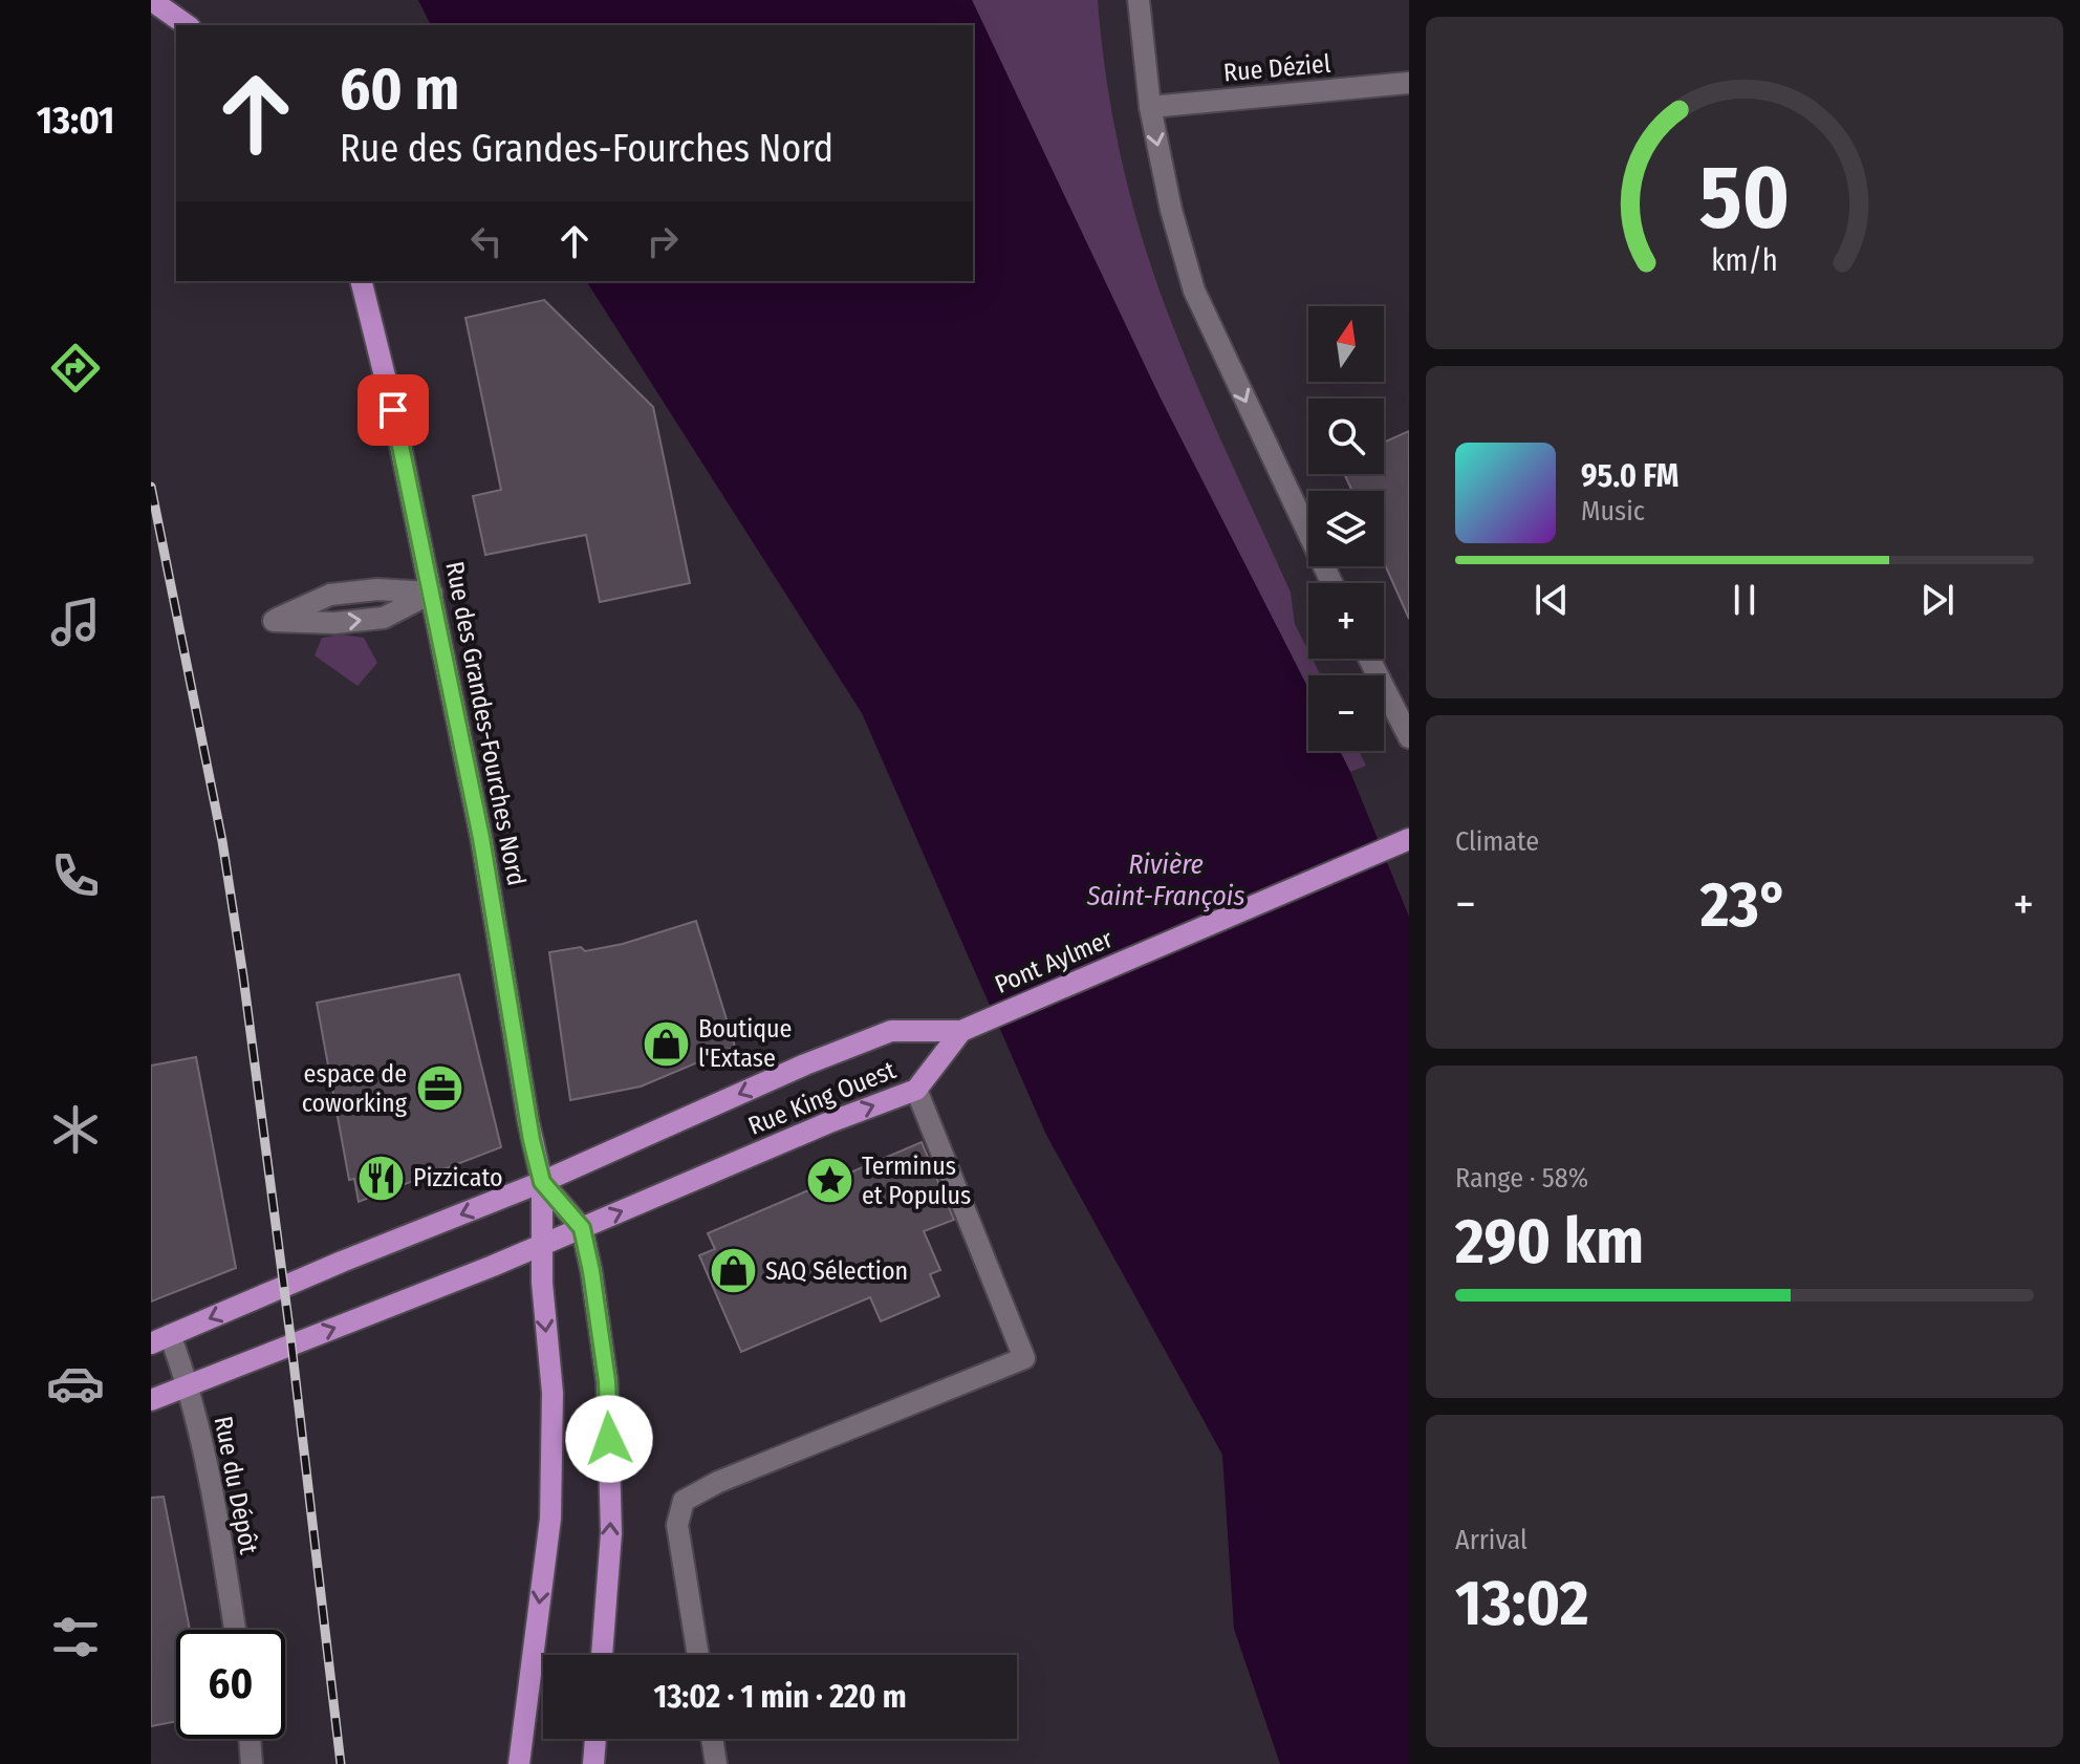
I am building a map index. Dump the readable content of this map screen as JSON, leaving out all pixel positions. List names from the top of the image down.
{
  "streets": {
    "main road": ["Rue des Grandes-Fourches Nord", "Pont Aylmer", "Rue King Ouest"],
    "street": ["Rue Déziel", "Rue du Dépôt"]
  },
  "crossings": [
    ["Rue des Grandes-Fourches Nord", "Rue King Ouest"],
    ["Pont Aylmer", "Rue King Ouest"],
    ["Rue King Ouest", "Rue du Dépôt"]
  ],
  "water": ["Rivière Saint-François"],
  "places": {
    "shop": ["Boutique l'Extase", "SAQ Sélection"],
    "office": ["espace de coworking"],
    "restaurant": ["Pizzicato"],
    "place": ["Terminus et Populus"]
  },
  "north": "top",
  "page": {
    "tabs": "13:01",
    "turn": ["60 m", "Rue des Grandes-Fourches Nord"],
    "map_buttons": ["+", "−"],
    "song": ["95.0 FM", "Music"],
    "tile": [
      "Climate",
      ["Range · 58%", "290 km"],
      ["Arrival", "13:02"]
    ],
    "heat": ["−", "23°", "+"],
    "limit": "60",
    "trip": "13:02 · 1 min · 220 m",
    "gauge": ["50", "km/h"]
  }
}
